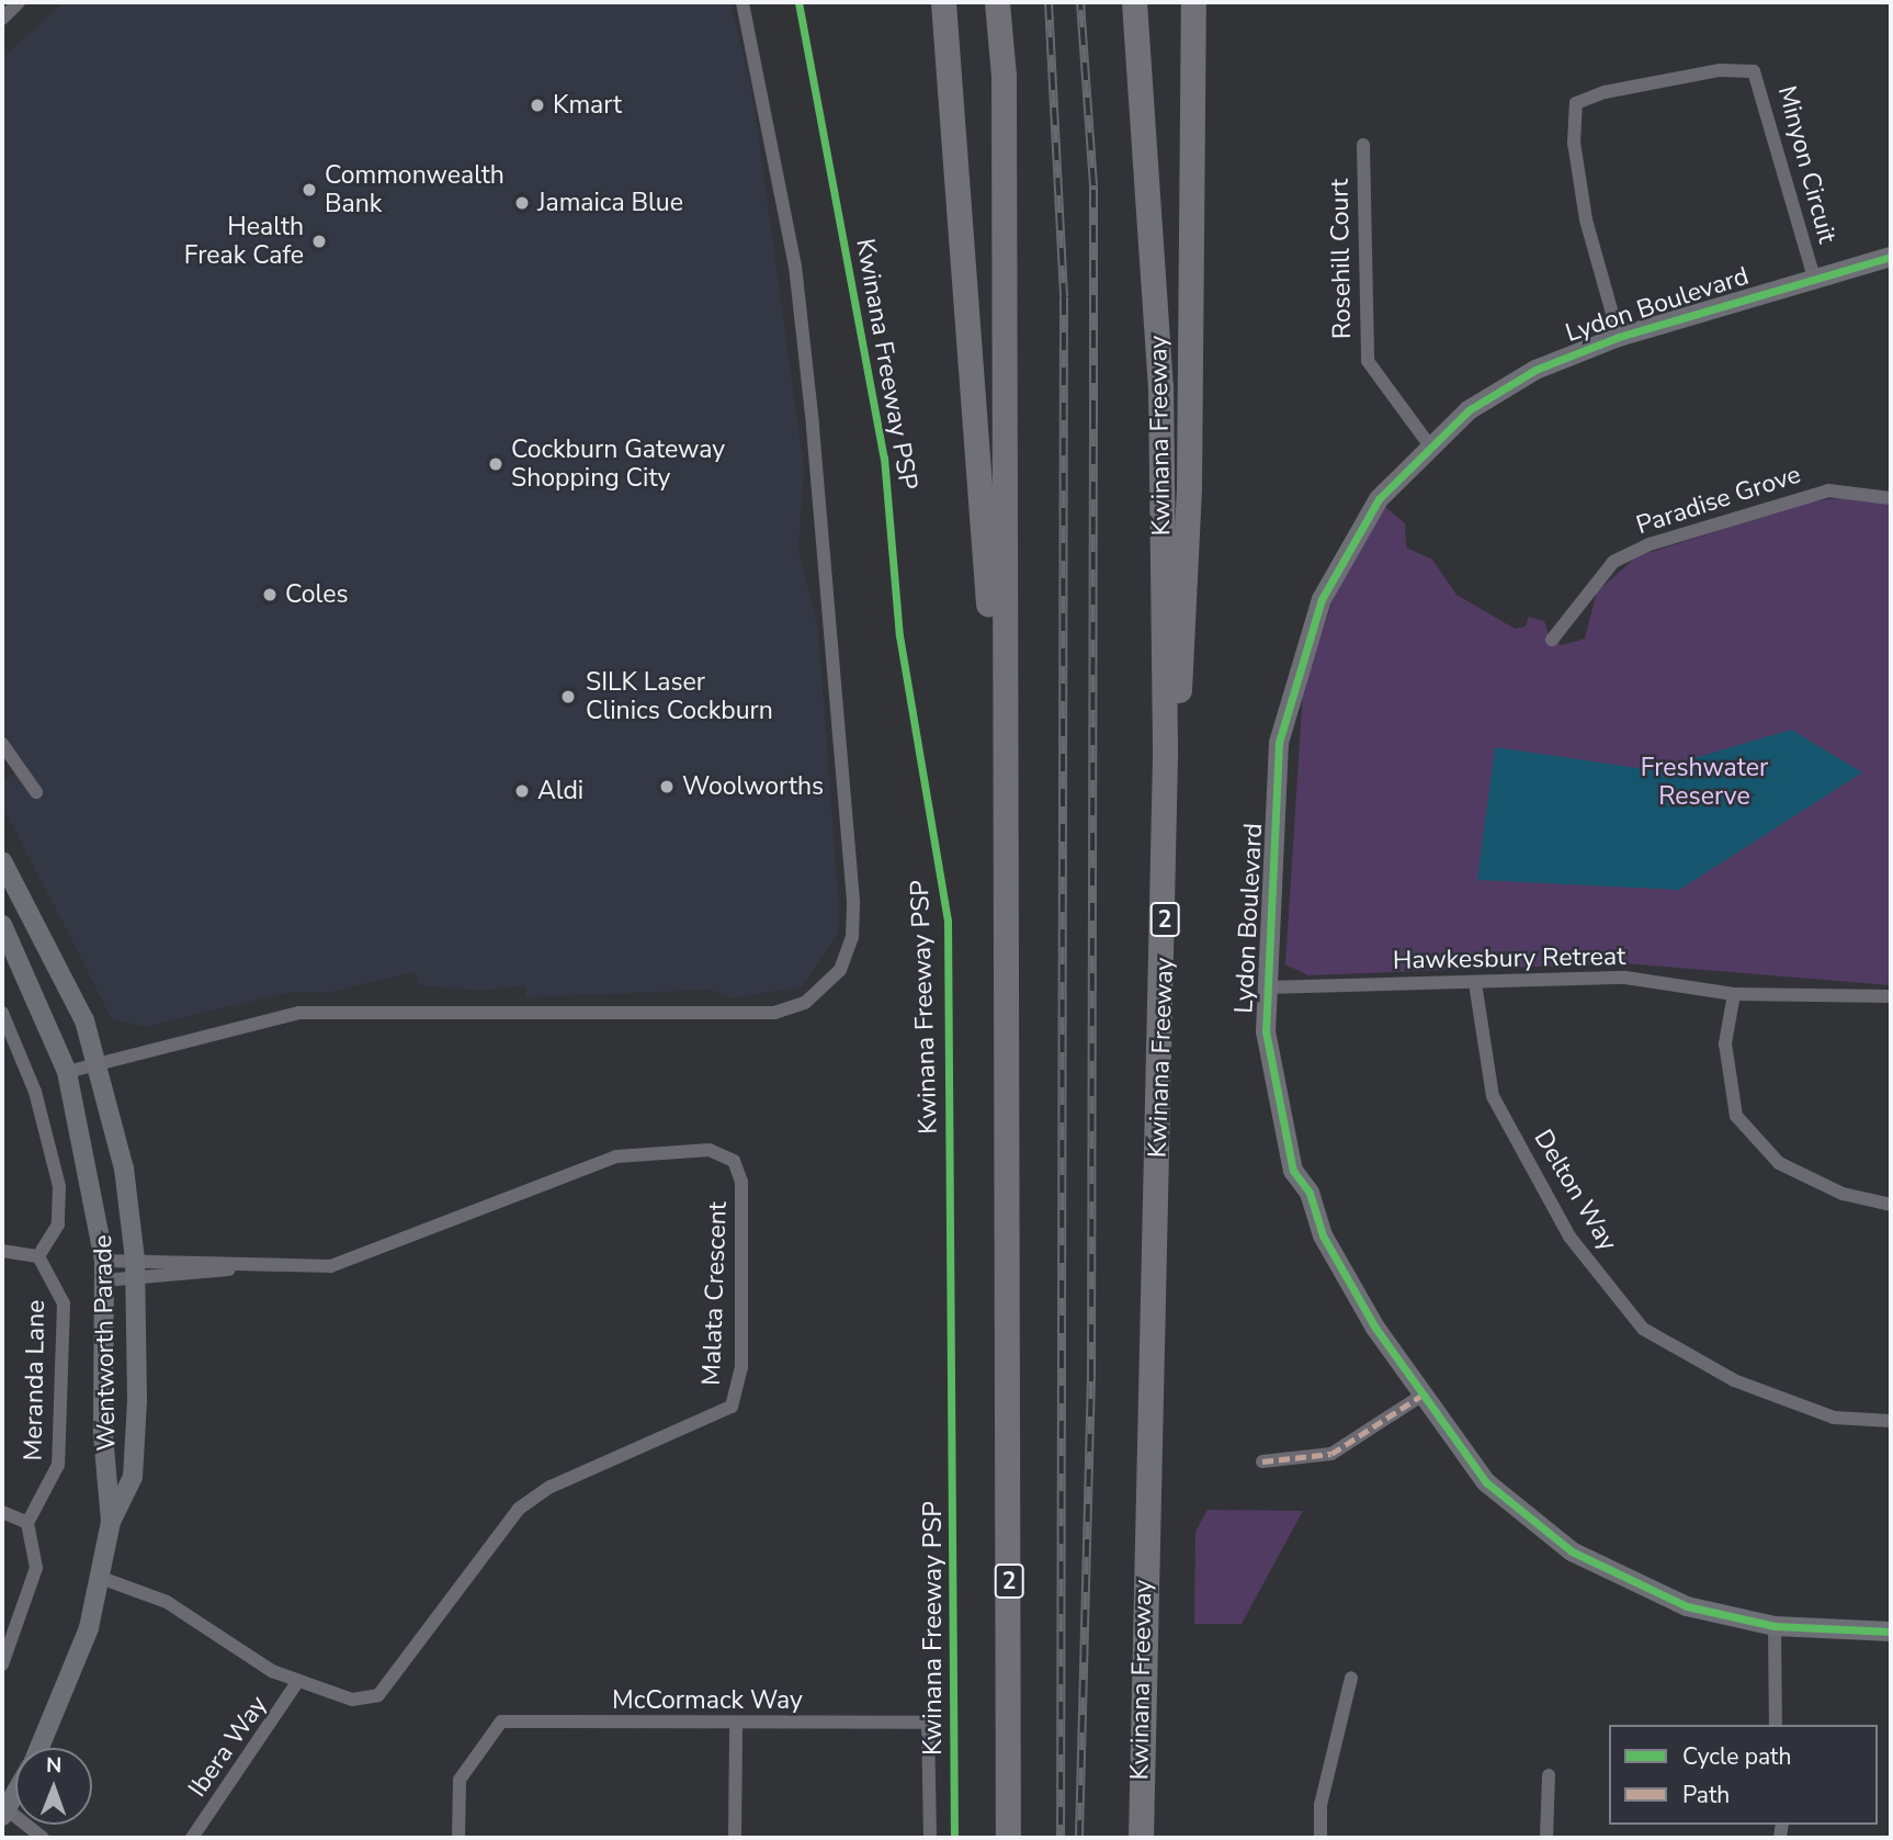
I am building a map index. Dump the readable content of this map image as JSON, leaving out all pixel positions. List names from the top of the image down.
{
  "streets": {
    "highway": ["Kwinana Freeway", "2"],
    "street": [
      "Minyon Circuit",
      "Rosehill Court",
      "Lydon Boulevard",
      "Paradise Grove",
      "Hawkesbury Retreat",
      "Delton Way",
      "Malata Crescent",
      "Wentworth Parade",
      "Meranda Lane",
      "McCormack Way",
      "Ibera Way"
    ],
    "cycle path": ["Kwinana Freeway PSP"]
  },
  "crossings": [
    ["Minyon Circuit", "Lydon Boulevard"],
    ["Rosehill Court", "Lydon Boulevard"],
    ["Lydon Boulevard", "Hawkesbury Retreat"],
    ["Hawkesbury Retreat", "Delton Way"],
    ["Malata Crescent", "Wentworth Parade"],
    ["Malata Crescent", "Ibera Way"]
  ],
  "parks": ["Freshwater Reserve"],
  "places": [
    "Kmart",
    "Commonwealth Bank",
    "Jamaica Blue",
    "Health Freak Cafe",
    "Cockburn Gateway Shopping City",
    "Coles",
    "SILK Laser Clinics Cockburn",
    "Woolworths",
    "Aldi"
  ],
  "legend": ["Cycle path", "Path"],
  "north": "top"
}
